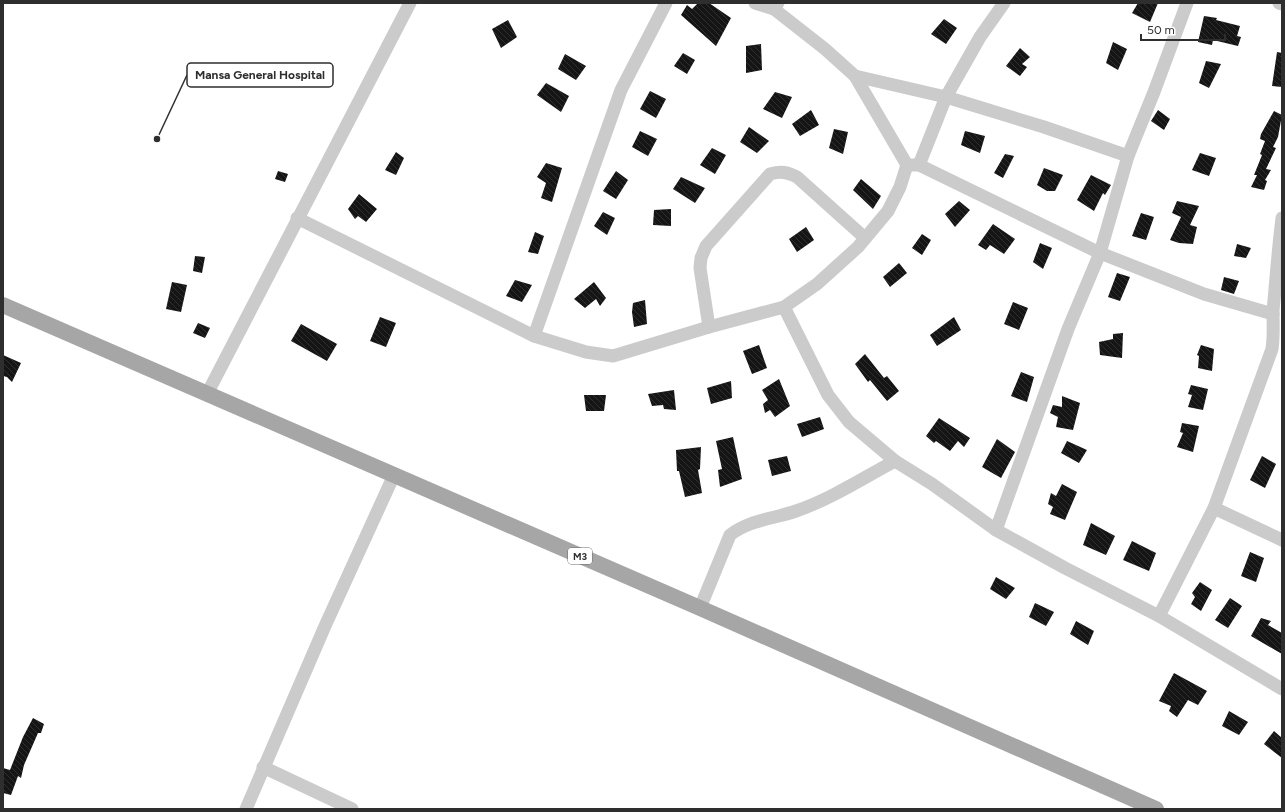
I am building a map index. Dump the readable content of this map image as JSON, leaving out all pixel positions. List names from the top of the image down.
{
  "streets": {
    "main road": ["M3"]
  },
  "places": ["Mansa General Hospital"],
  "scale_bar": "50 m"
}
